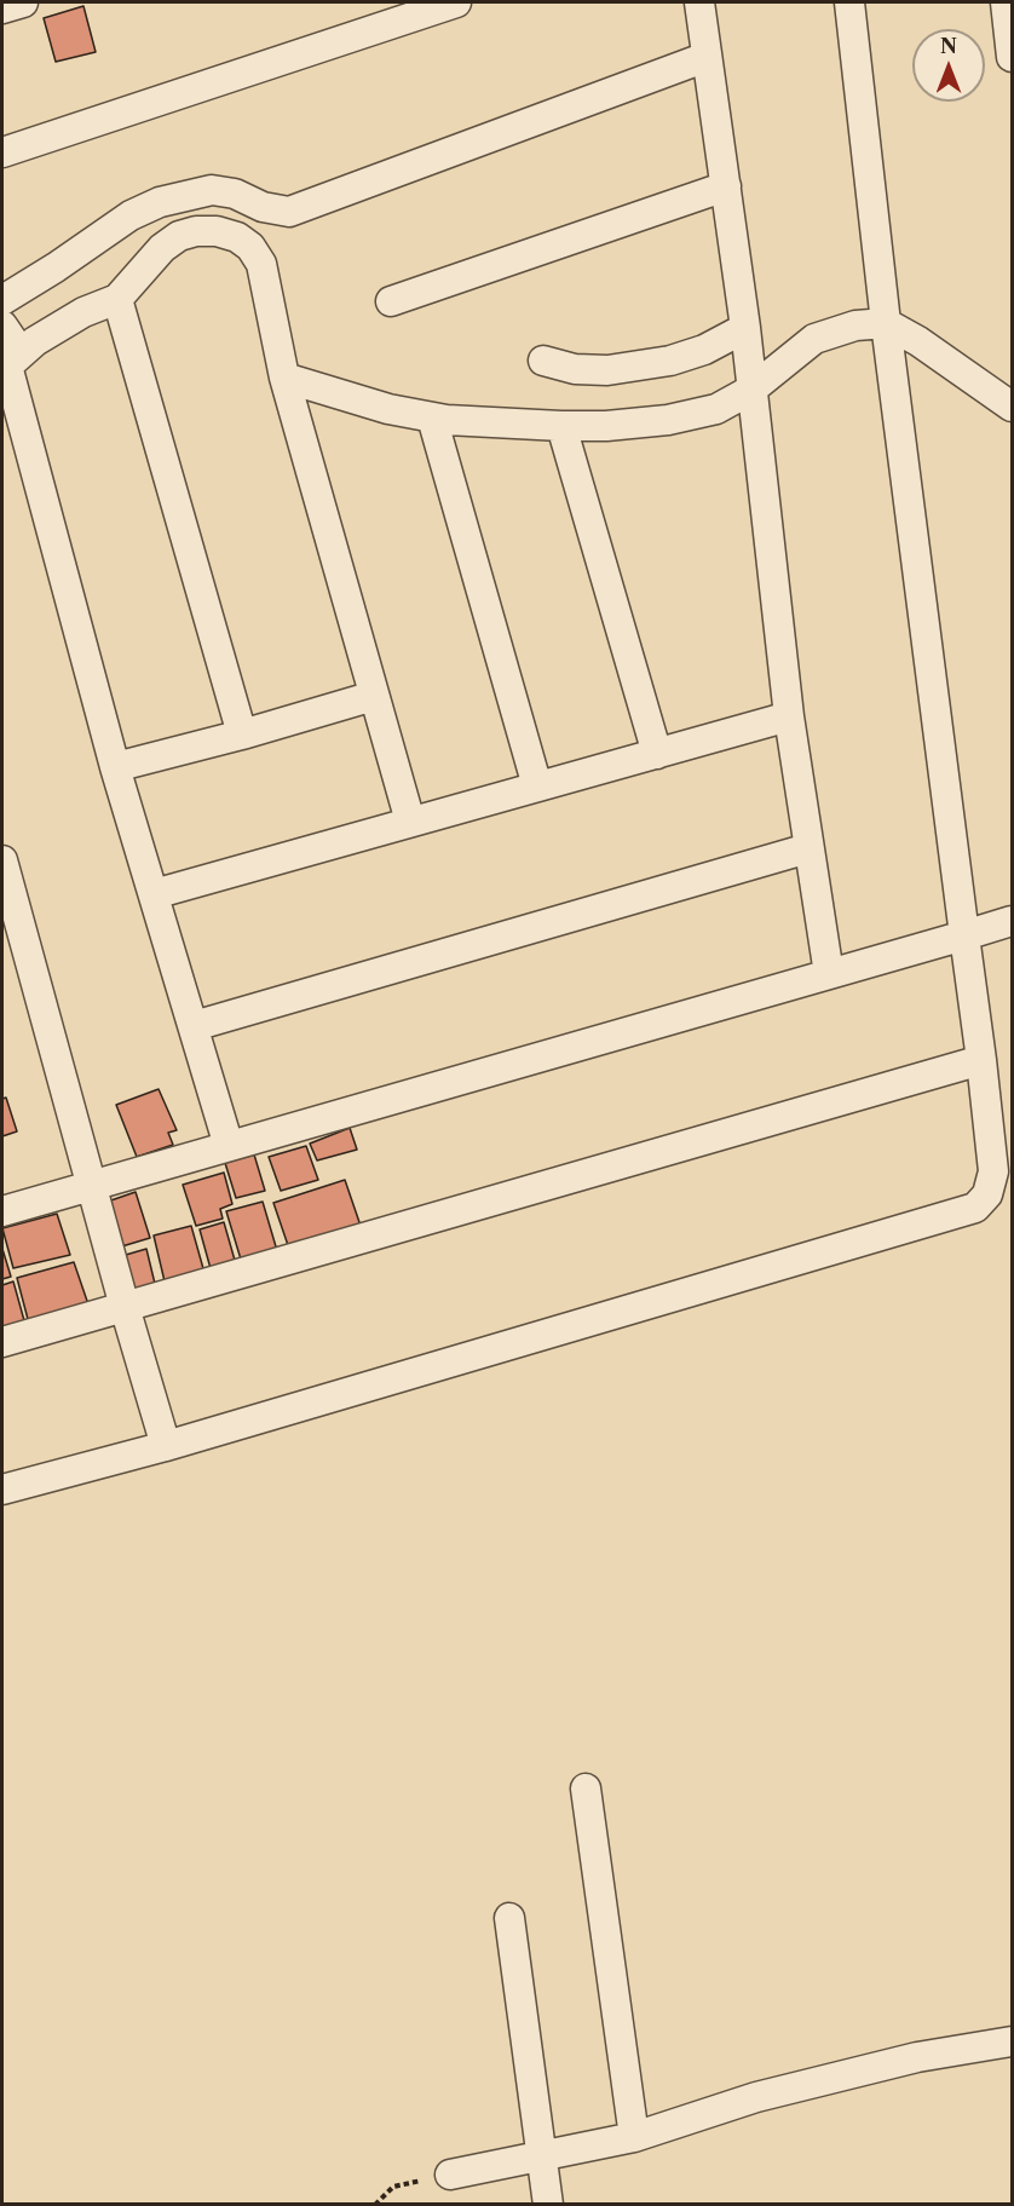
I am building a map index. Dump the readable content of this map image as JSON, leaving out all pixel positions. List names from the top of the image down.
{
  "north": "top"
}
